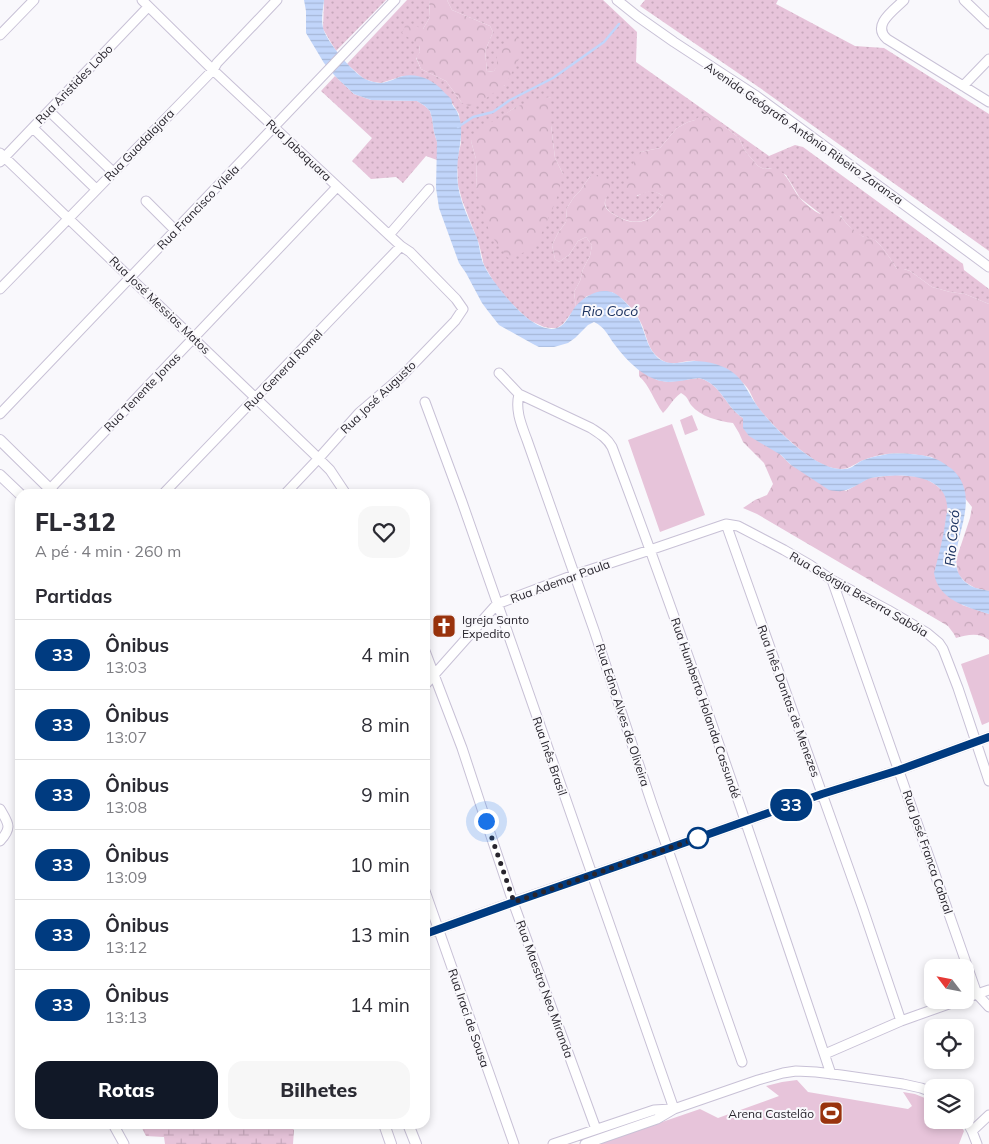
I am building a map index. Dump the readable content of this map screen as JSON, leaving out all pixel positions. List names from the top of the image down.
{
  "streets": {
    "street": [
      "Rua Aristides Lobo",
      "Avenida Geógrafo Antônio Ribeiro Zaranza",
      "Rua Guadalajara",
      "Rua Jabaquara",
      "Rua Francisco Vilela",
      "Rua José Messias Matos",
      "Rua General Romel",
      "Rua Tenente Jonas",
      "Rua José Augusto",
      "Rua Ademar Paula",
      "Rua Geórgia Bezerra Sabóia",
      "Rua Inês Dantas de Menezes",
      "Rua Humberto Holanda Cassundé",
      "Rua Edno Alves de Oliveira",
      "Rua Inês Brasil",
      "Rua José Franca Cabral",
      "Rua Maestro Neo Miranda",
      "Rua Iraci de Sousa"
    ]
  },
  "crossings": [
    ["Rua Aristides Lobo", "Rua Jabaquara"],
    ["Rua Aristides Lobo", "Rua José Messias Matos"],
    ["Rua Guadalajara", "Rua Jabaquara"],
    ["Rua Guadalajara", "Rua José Messias Matos"],
    ["Rua Jabaquara", "Rua Francisco Vilela"],
    ["Rua Jabaquara", "Rua General Romel"],
    ["Rua Jabaquara", "Rua Tenente Jonas"],
    ["Rua Jabaquara", "Rua José Augusto"],
    ["Rua Francisco Vilela", "Rua José Messias Matos"],
    ["Rua José Messias Matos", "Rua General Romel"],
    ["Rua José Messias Matos", "Rua Tenente Jonas"],
    ["Rua José Messias Matos", "Rua José Augusto"],
    ["Rua Ademar Paula", "Rua Geórgia Bezerra Sabóia"],
    ["Rua Ademar Paula", "Rua Inês Dantas de Menezes"],
    ["Rua Ademar Paula", "Rua Humberto Holanda Cassundé"],
    ["Rua Ademar Paula", "Rua Edno Alves de Oliveira"],
    ["Rua Ademar Paula", "Rua Inês Brasil"],
    ["Rua Ademar Paula", "Rua Maestro Neo Miranda"],
    ["Rua Geórgia Bezerra Sabóia", "Rua Inês Dantas de Menezes"],
    ["Rua Geórgia Bezerra Sabóia", "Rua José Franca Cabral"],
    ["Rua Humberto Holanda Cassundé", "Rua Edno Alves de Oliveira"]
  ],
  "water": ["Rio Cocó"],
  "places": {
    "church": ["Igreja Santo Expedito"],
    "sports": ["Arena Castelão"]
  },
  "lines": ["bus line 33"],
  "north": "top left",
  "page": {
    "on_map": "33",
    "heading": [
      ["FL-312", "A pé · 4 min · 260 m"],
      "Partidas"
    ],
    "list": [
      {
        "mark": "33",
        "name": "Ônibus",
        "note": "13:03",
        "value": "4 min"
      },
      {
        "mark": "33",
        "name": "Ônibus",
        "note": "13:07",
        "value": "8 min"
      },
      {
        "mark": "33",
        "name": "Ônibus",
        "note": "13:08",
        "value": "9 min"
      },
      {
        "mark": "33",
        "name": "Ônibus",
        "note": "13:09",
        "value": "10 min"
      },
      {
        "mark": "33",
        "name": "Ônibus",
        "note": "13:12",
        "value": "13 min"
      },
      {
        "mark": "33",
        "name": "Ônibus",
        "note": "13:13",
        "value": "14 min"
      }
    ],
    "buttons": ["Rotas", "Bilhetes"]
  }
}
